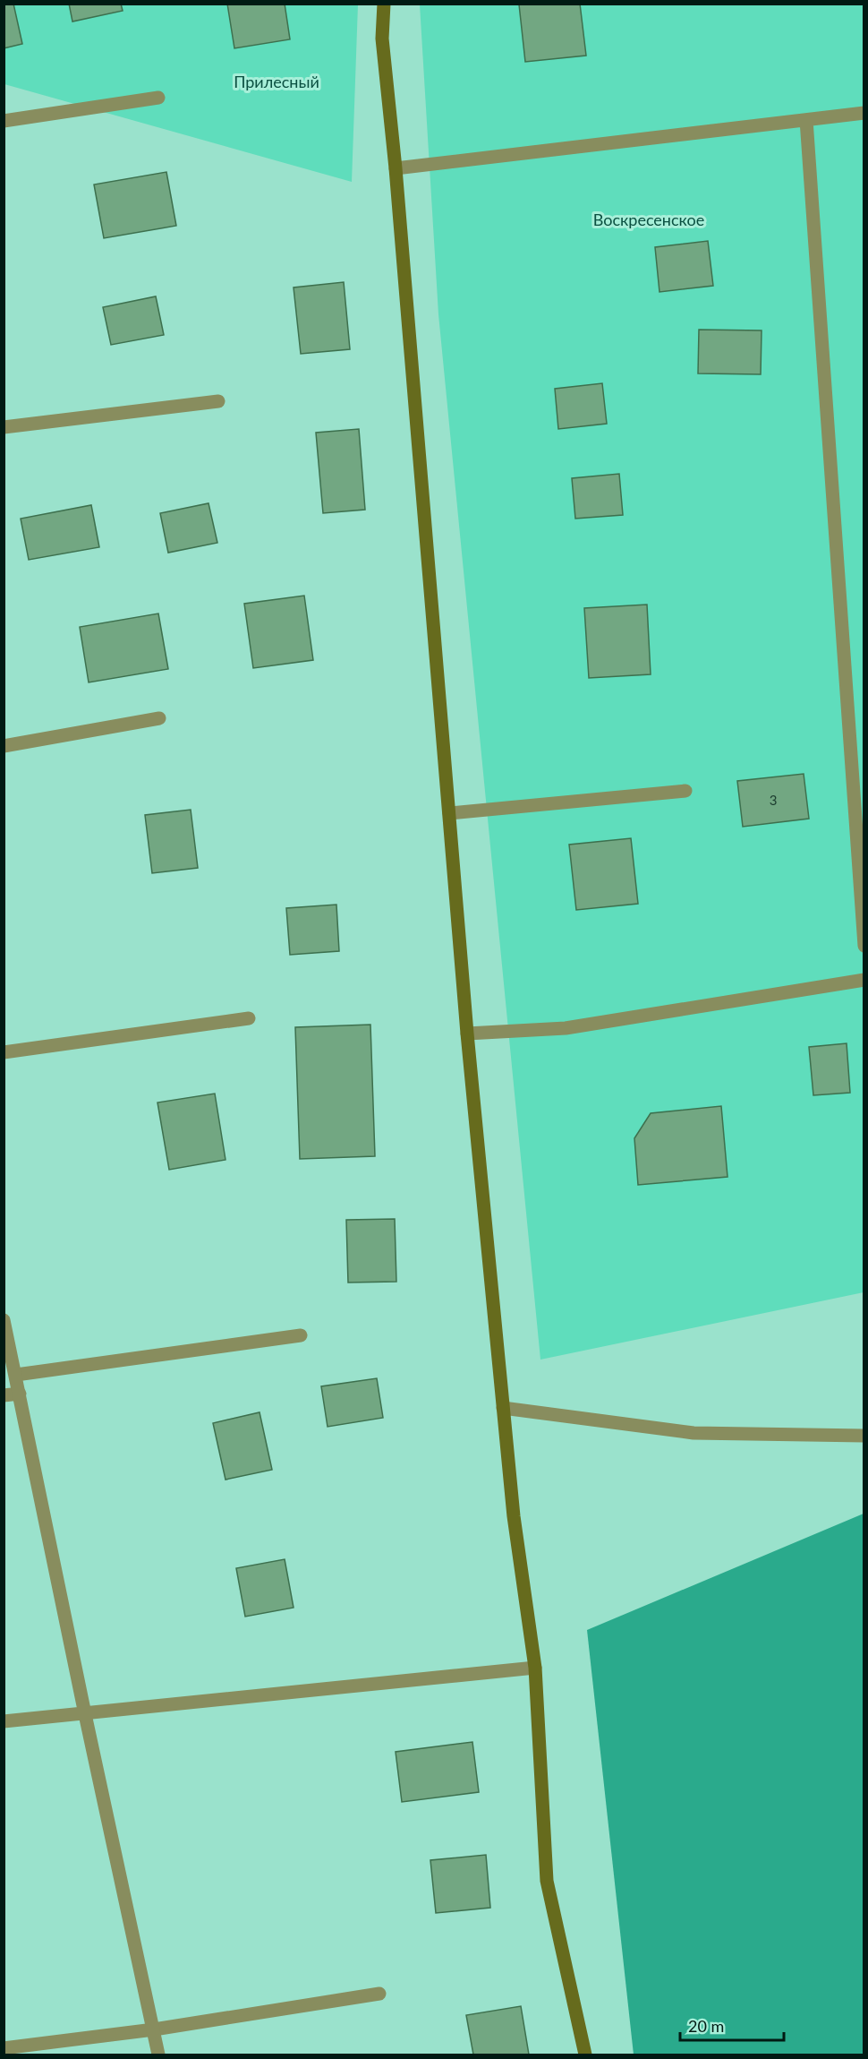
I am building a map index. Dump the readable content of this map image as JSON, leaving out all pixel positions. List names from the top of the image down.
{
  "parks": ["Прилесный", "Воскресенское"],
  "house_numbers": ["3"],
  "scale_bar": "20 m"
}
